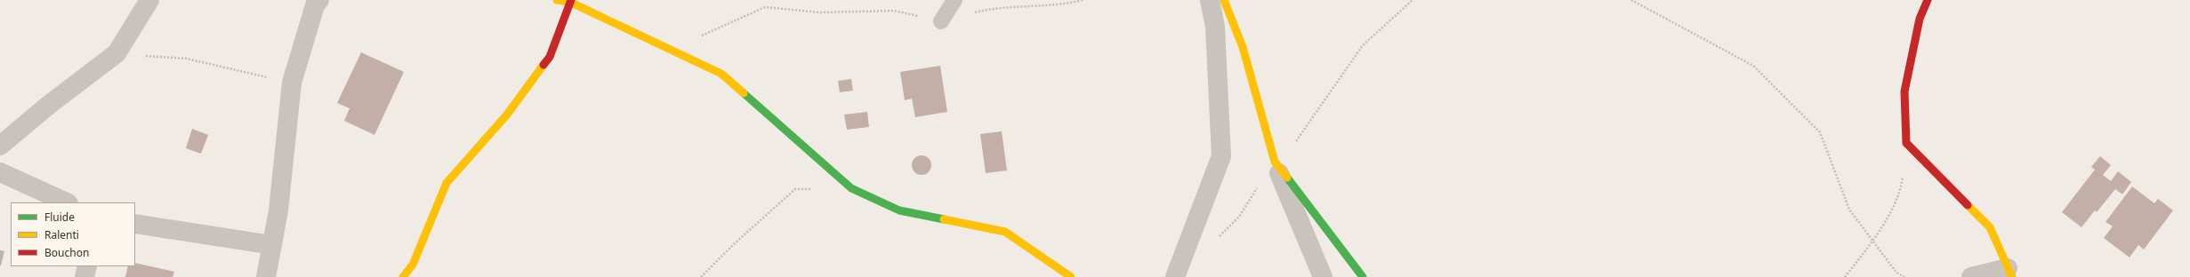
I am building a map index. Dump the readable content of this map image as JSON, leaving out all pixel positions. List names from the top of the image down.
{
  "legend": ["Fluide", "Ralenti", "Bouchon"]
}
